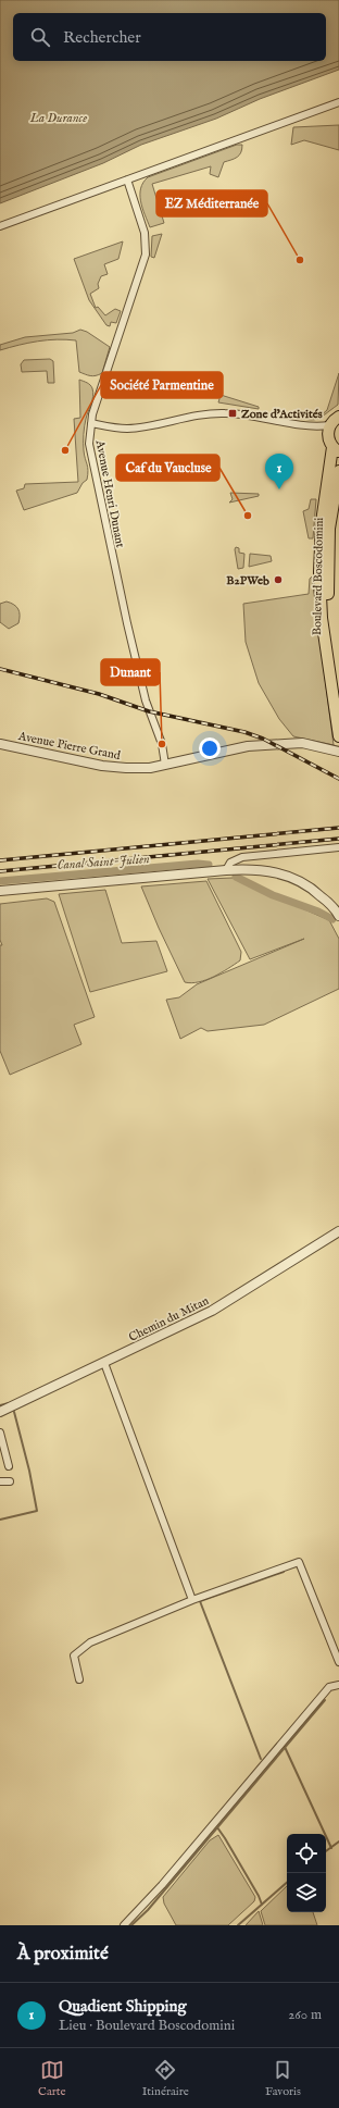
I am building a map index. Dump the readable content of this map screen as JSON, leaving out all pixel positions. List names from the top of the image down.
{
  "streets": {
    "main road": ["Boulevard Boscodomini"],
    "street": ["Avenue Henri Dunant", "Avenue Pierre Grand", "Chemin du Mitan"]
  },
  "crossings": [
    ["Avenue Henri Dunant", "Avenue Pierre Grand"]
  ],
  "water": ["La Durance", "Canal Saint-Julien"],
  "places": {
    "other": [
      "EZ Méditerranée",
      "Société Parmentine",
      "Caf du Vaucluse",
      "B2PWeb",
      "Dunant"
    ],
    "transit": ["Zone d'Activités"]
  },
  "page": {
    "search": "Rechercher",
    "pins": "1",
    "heading": "À proximité",
    "list": [
      {
        "mark": "1",
        "name": "Quadient Shipping",
        "note": "Lieu · Boulevard Boscodomini",
        "value": "260 m"
      }
    ],
    "nav": ["Carte", "Itinéraire", "Favoris"]
  }
}
